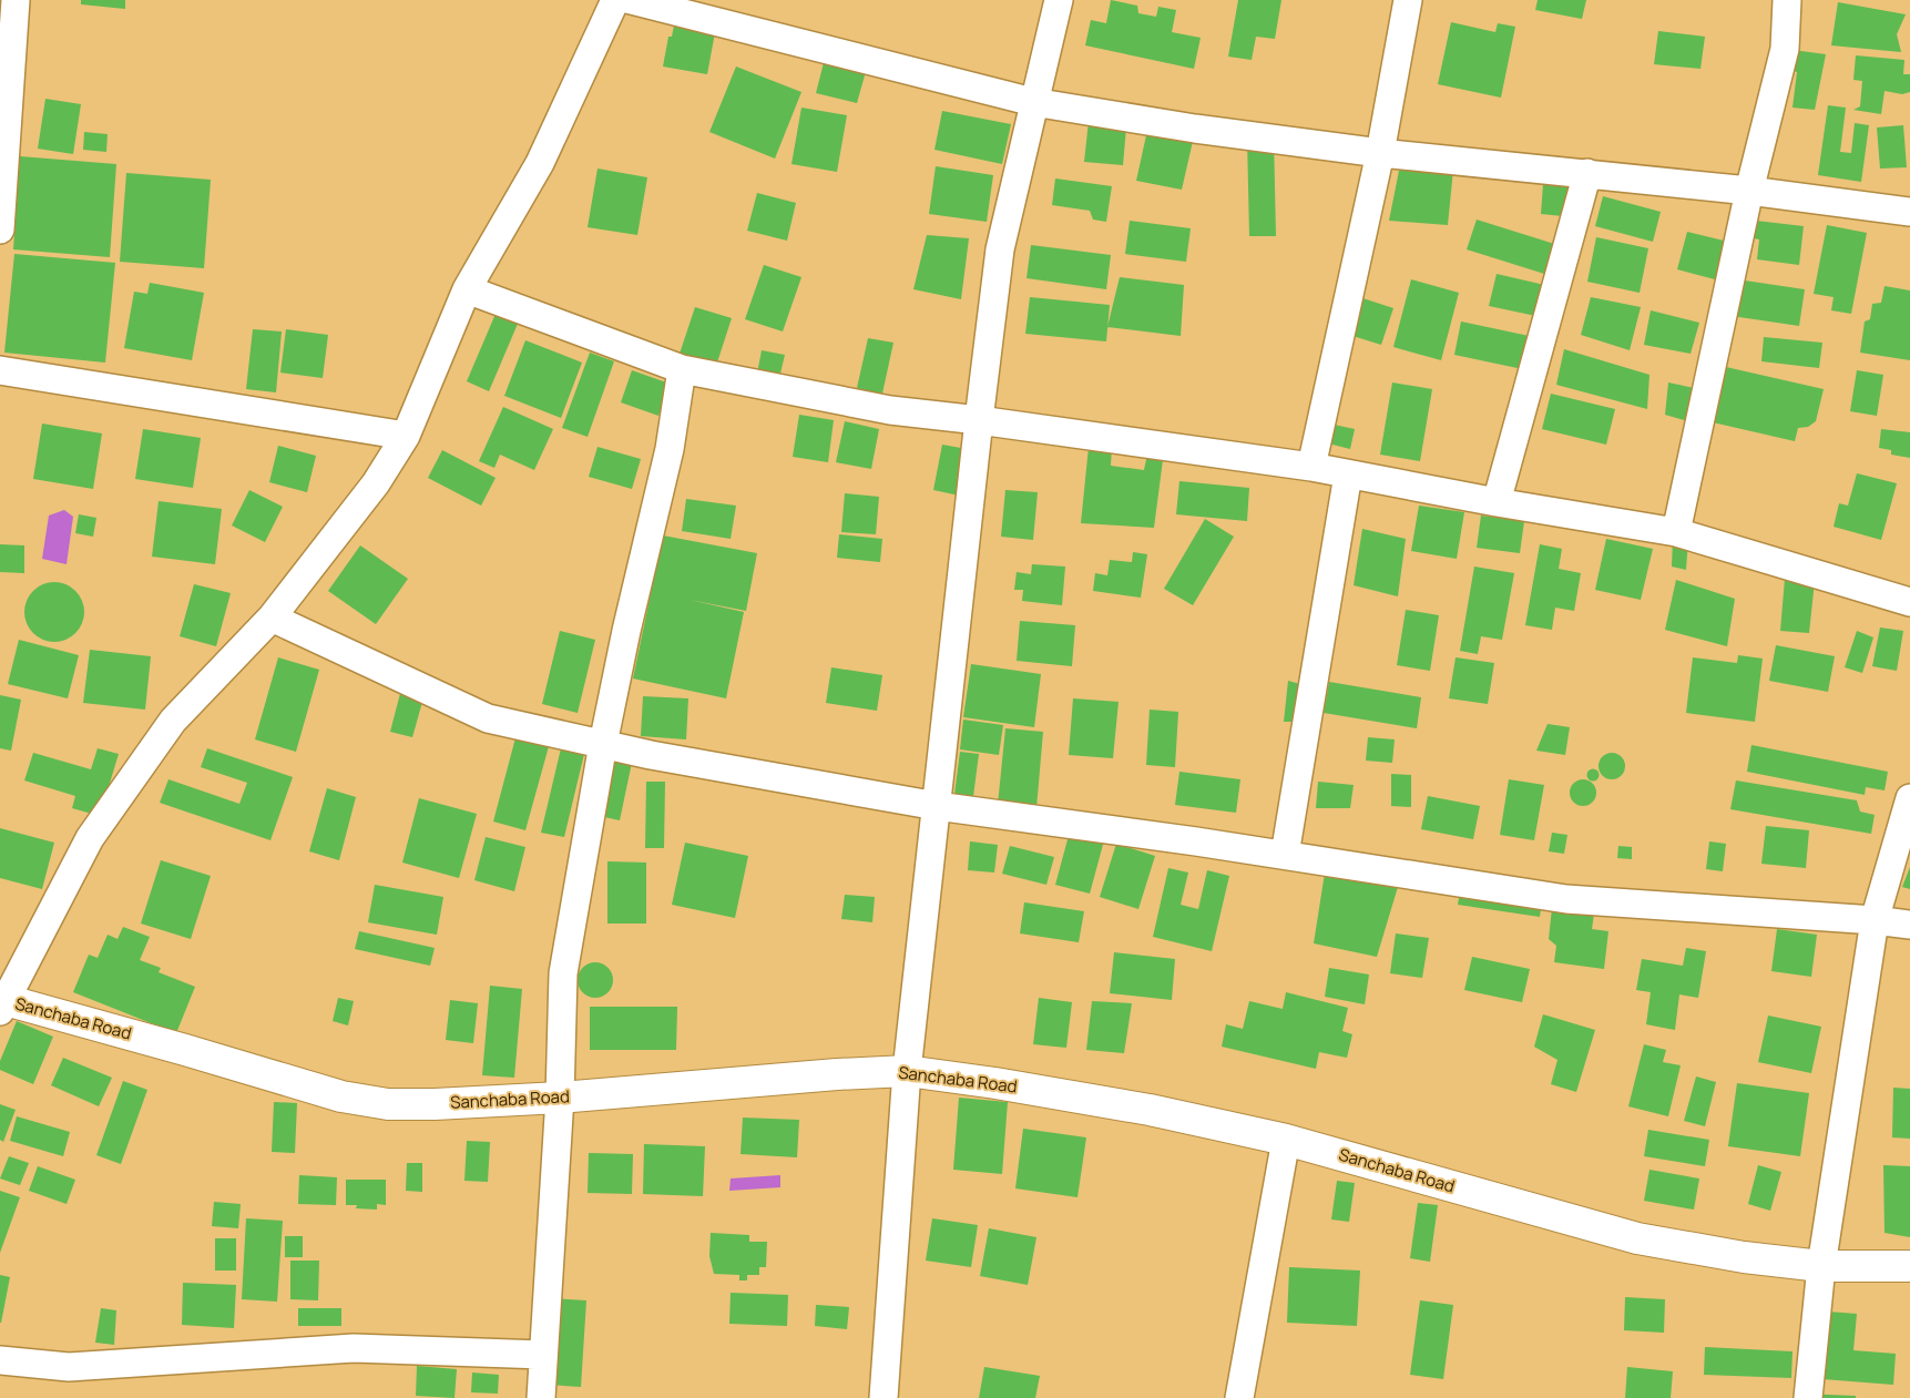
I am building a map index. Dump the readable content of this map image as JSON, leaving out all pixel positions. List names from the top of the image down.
{
  "streets": {
    "street": ["Sanchaba Road"]
  }
}
